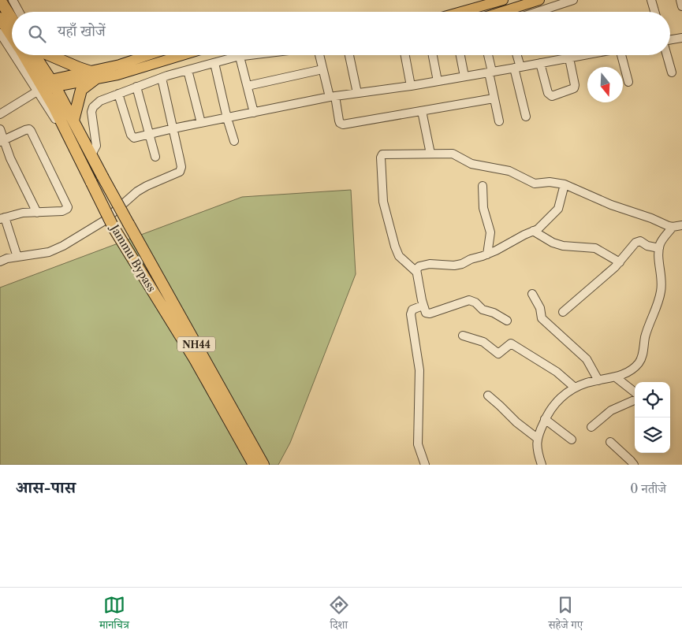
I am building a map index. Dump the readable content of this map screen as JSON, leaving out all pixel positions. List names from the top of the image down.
{
  "streets": {
    "highway": ["Jammu Bypass", "NH44"]
  },
  "north": "bottom",
  "page": {
    "search": "यहाँ खोजें",
    "heading": ["आस-पास", "0 नतीजे"],
    "nav": ["मानचित्र", "दिशा", "सहेजे गए"]
  }
}
